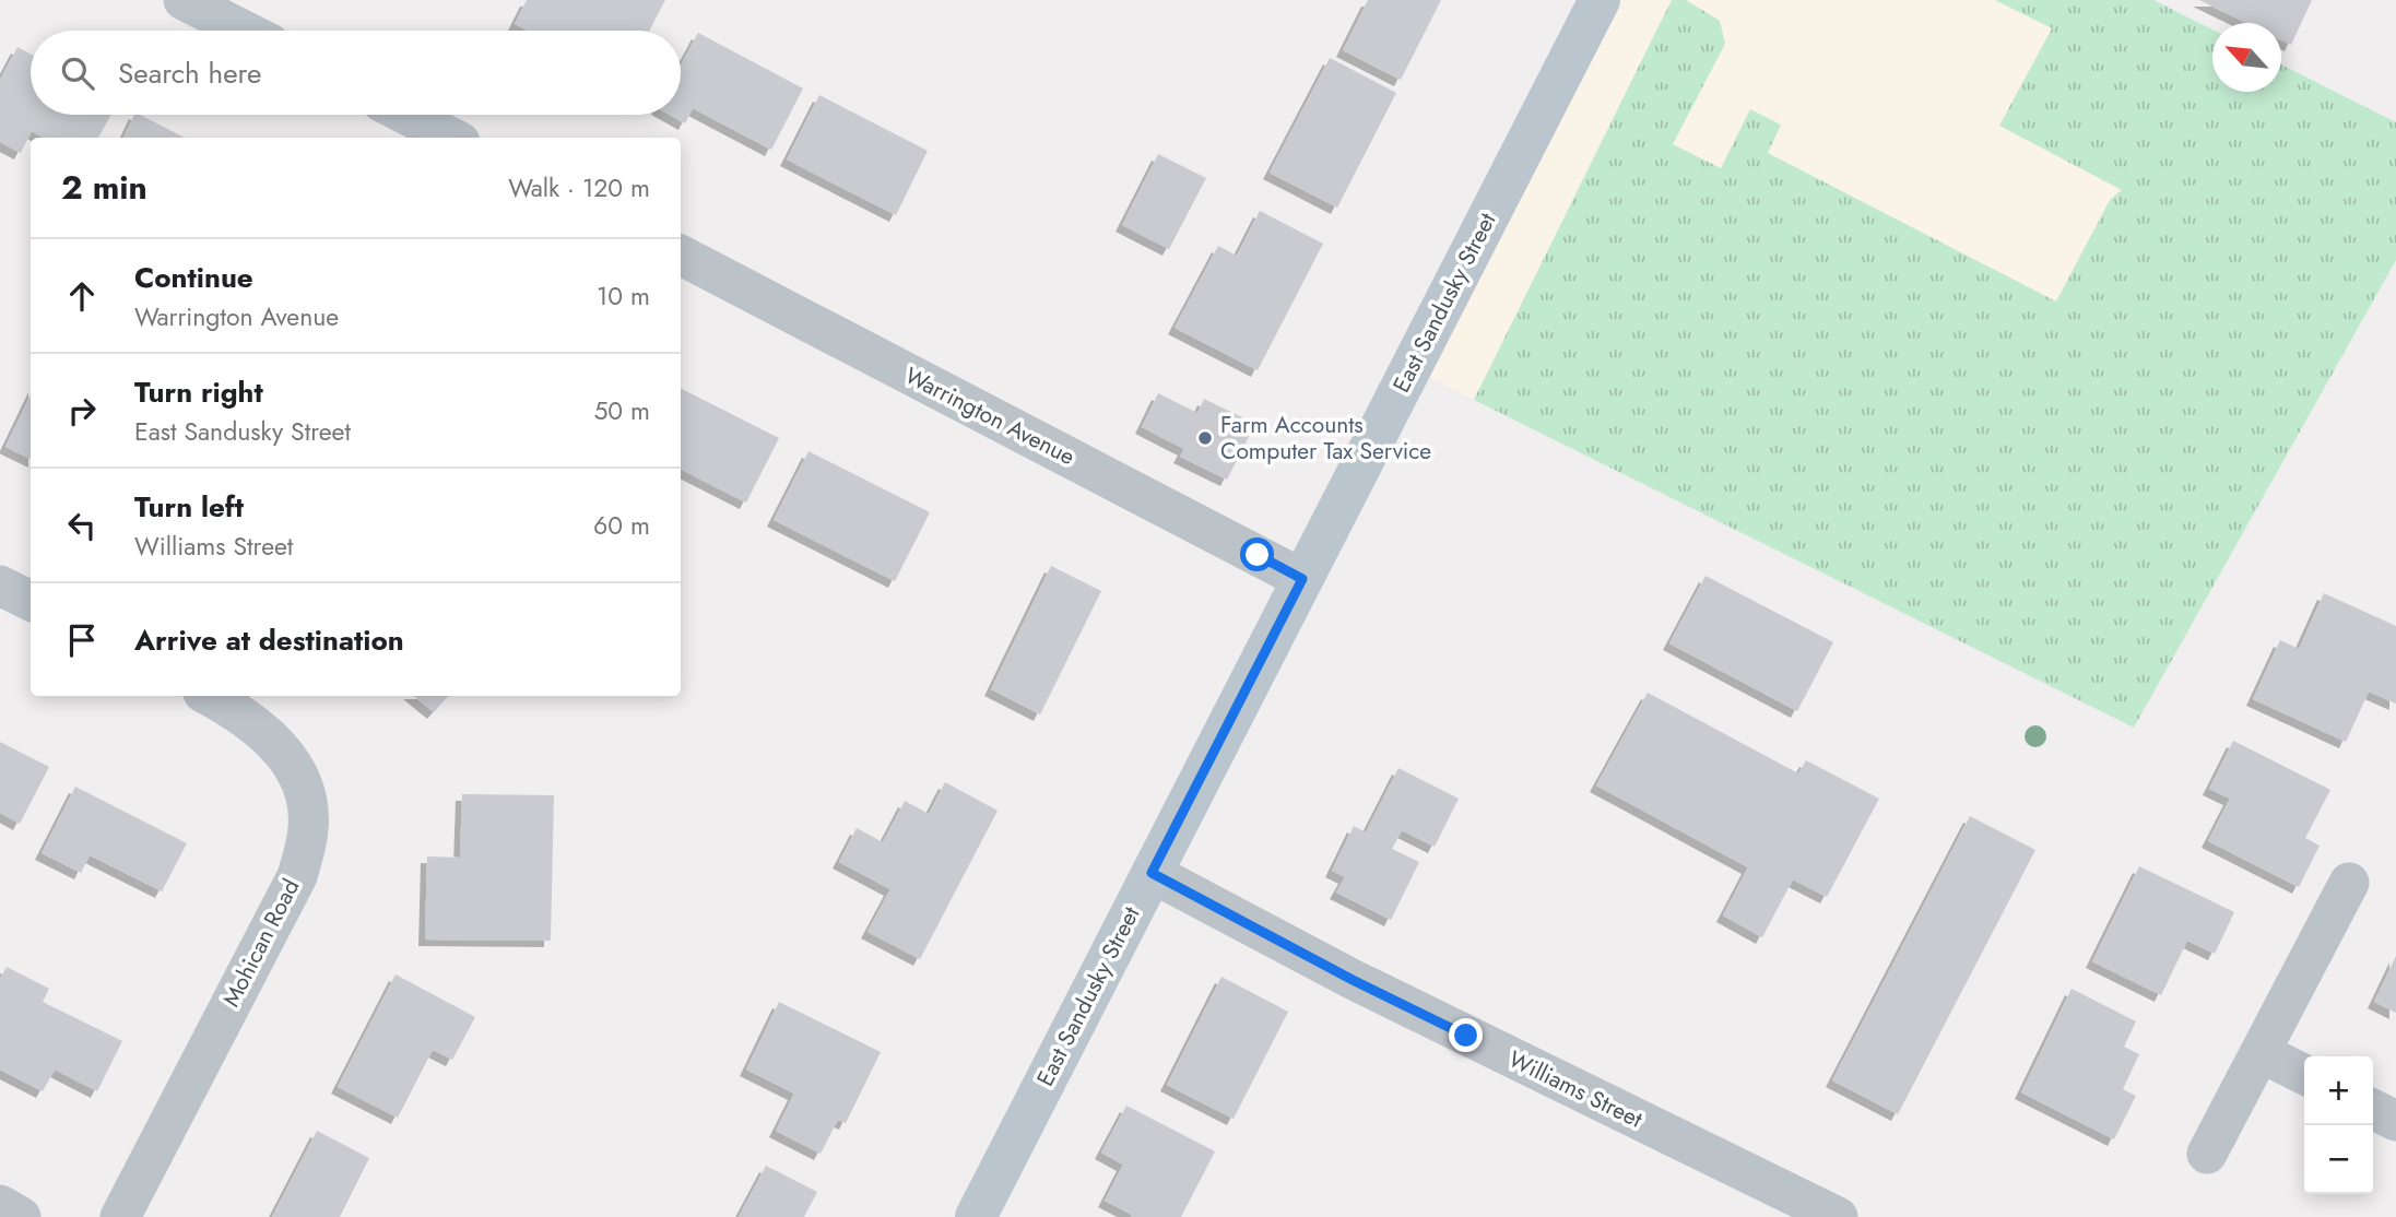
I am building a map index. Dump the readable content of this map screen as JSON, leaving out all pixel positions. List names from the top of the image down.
{
  "streets": {
    "main road": ["East Sandusky Street"],
    "street": ["Warrington Avenue", "Mohican Road", "Williams Street"]
  },
  "crossings": [
    ["East Sandusky Street", "Warrington Avenue"],
    ["East Sandusky Street", "Williams Street"]
  ],
  "places": ["Farm Accounts Computer Tax Service"],
  "north": "top left",
  "page": {
    "search": "Search here",
    "heading": ["2 min", "Walk · 120 m"],
    "list": [
      ["Continue", "Warrington Avenue", "10 m"],
      ["Turn right", "East Sandusky Street", "50 m"],
      ["Turn left", "Williams Street", "60 m"],
      "Arrive at destination"
    ],
    "map_buttons": ["+", "−"]
  }
}
